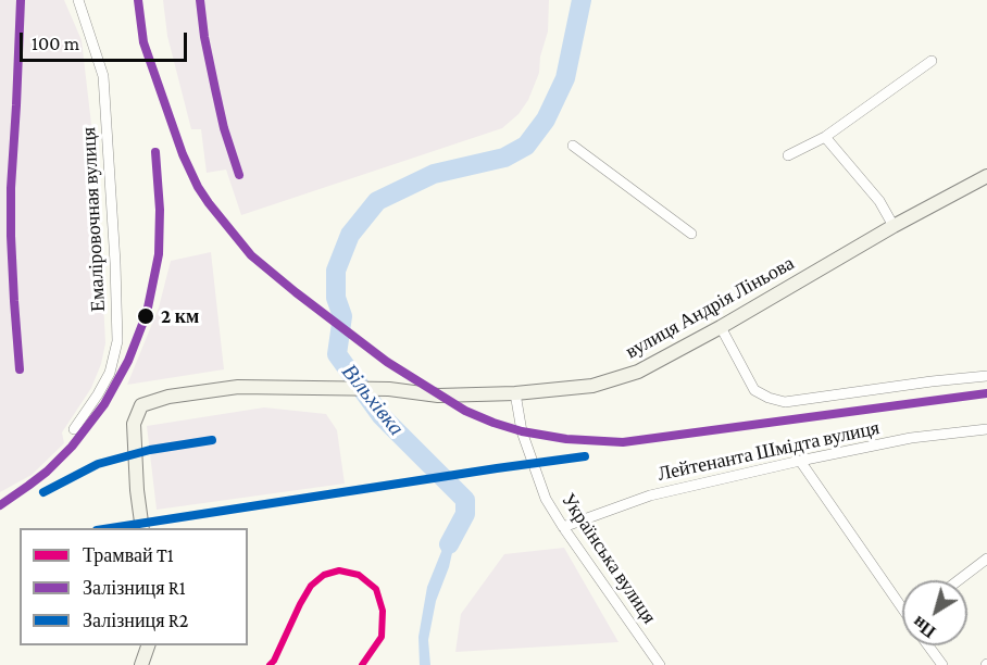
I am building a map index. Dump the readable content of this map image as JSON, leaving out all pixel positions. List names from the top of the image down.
{
  "streets": {
    "street": [
      "Емаліровочная вулиця",
      "вулиця Андрія Ліньова",
      "Лейтенанта Шмідта вулиця",
      "Українська вулиця"
    ]
  },
  "crossings": [
    ["вулиця Андрія Ліньова", "Українська вулиця"],
    ["Лейтенанта Шмідта вулиця", "Українська вулиця"]
  ],
  "water": ["Вільхівка"],
  "places": ["2 км"],
  "lines": ["rail line R1", "rail line R2", "tram line T1"],
  "legend": ["Трамвай T1", "Залізниця R1", "Залізниця R2"],
  "scale_bar": "100 m",
  "north": "bottom left"
}
